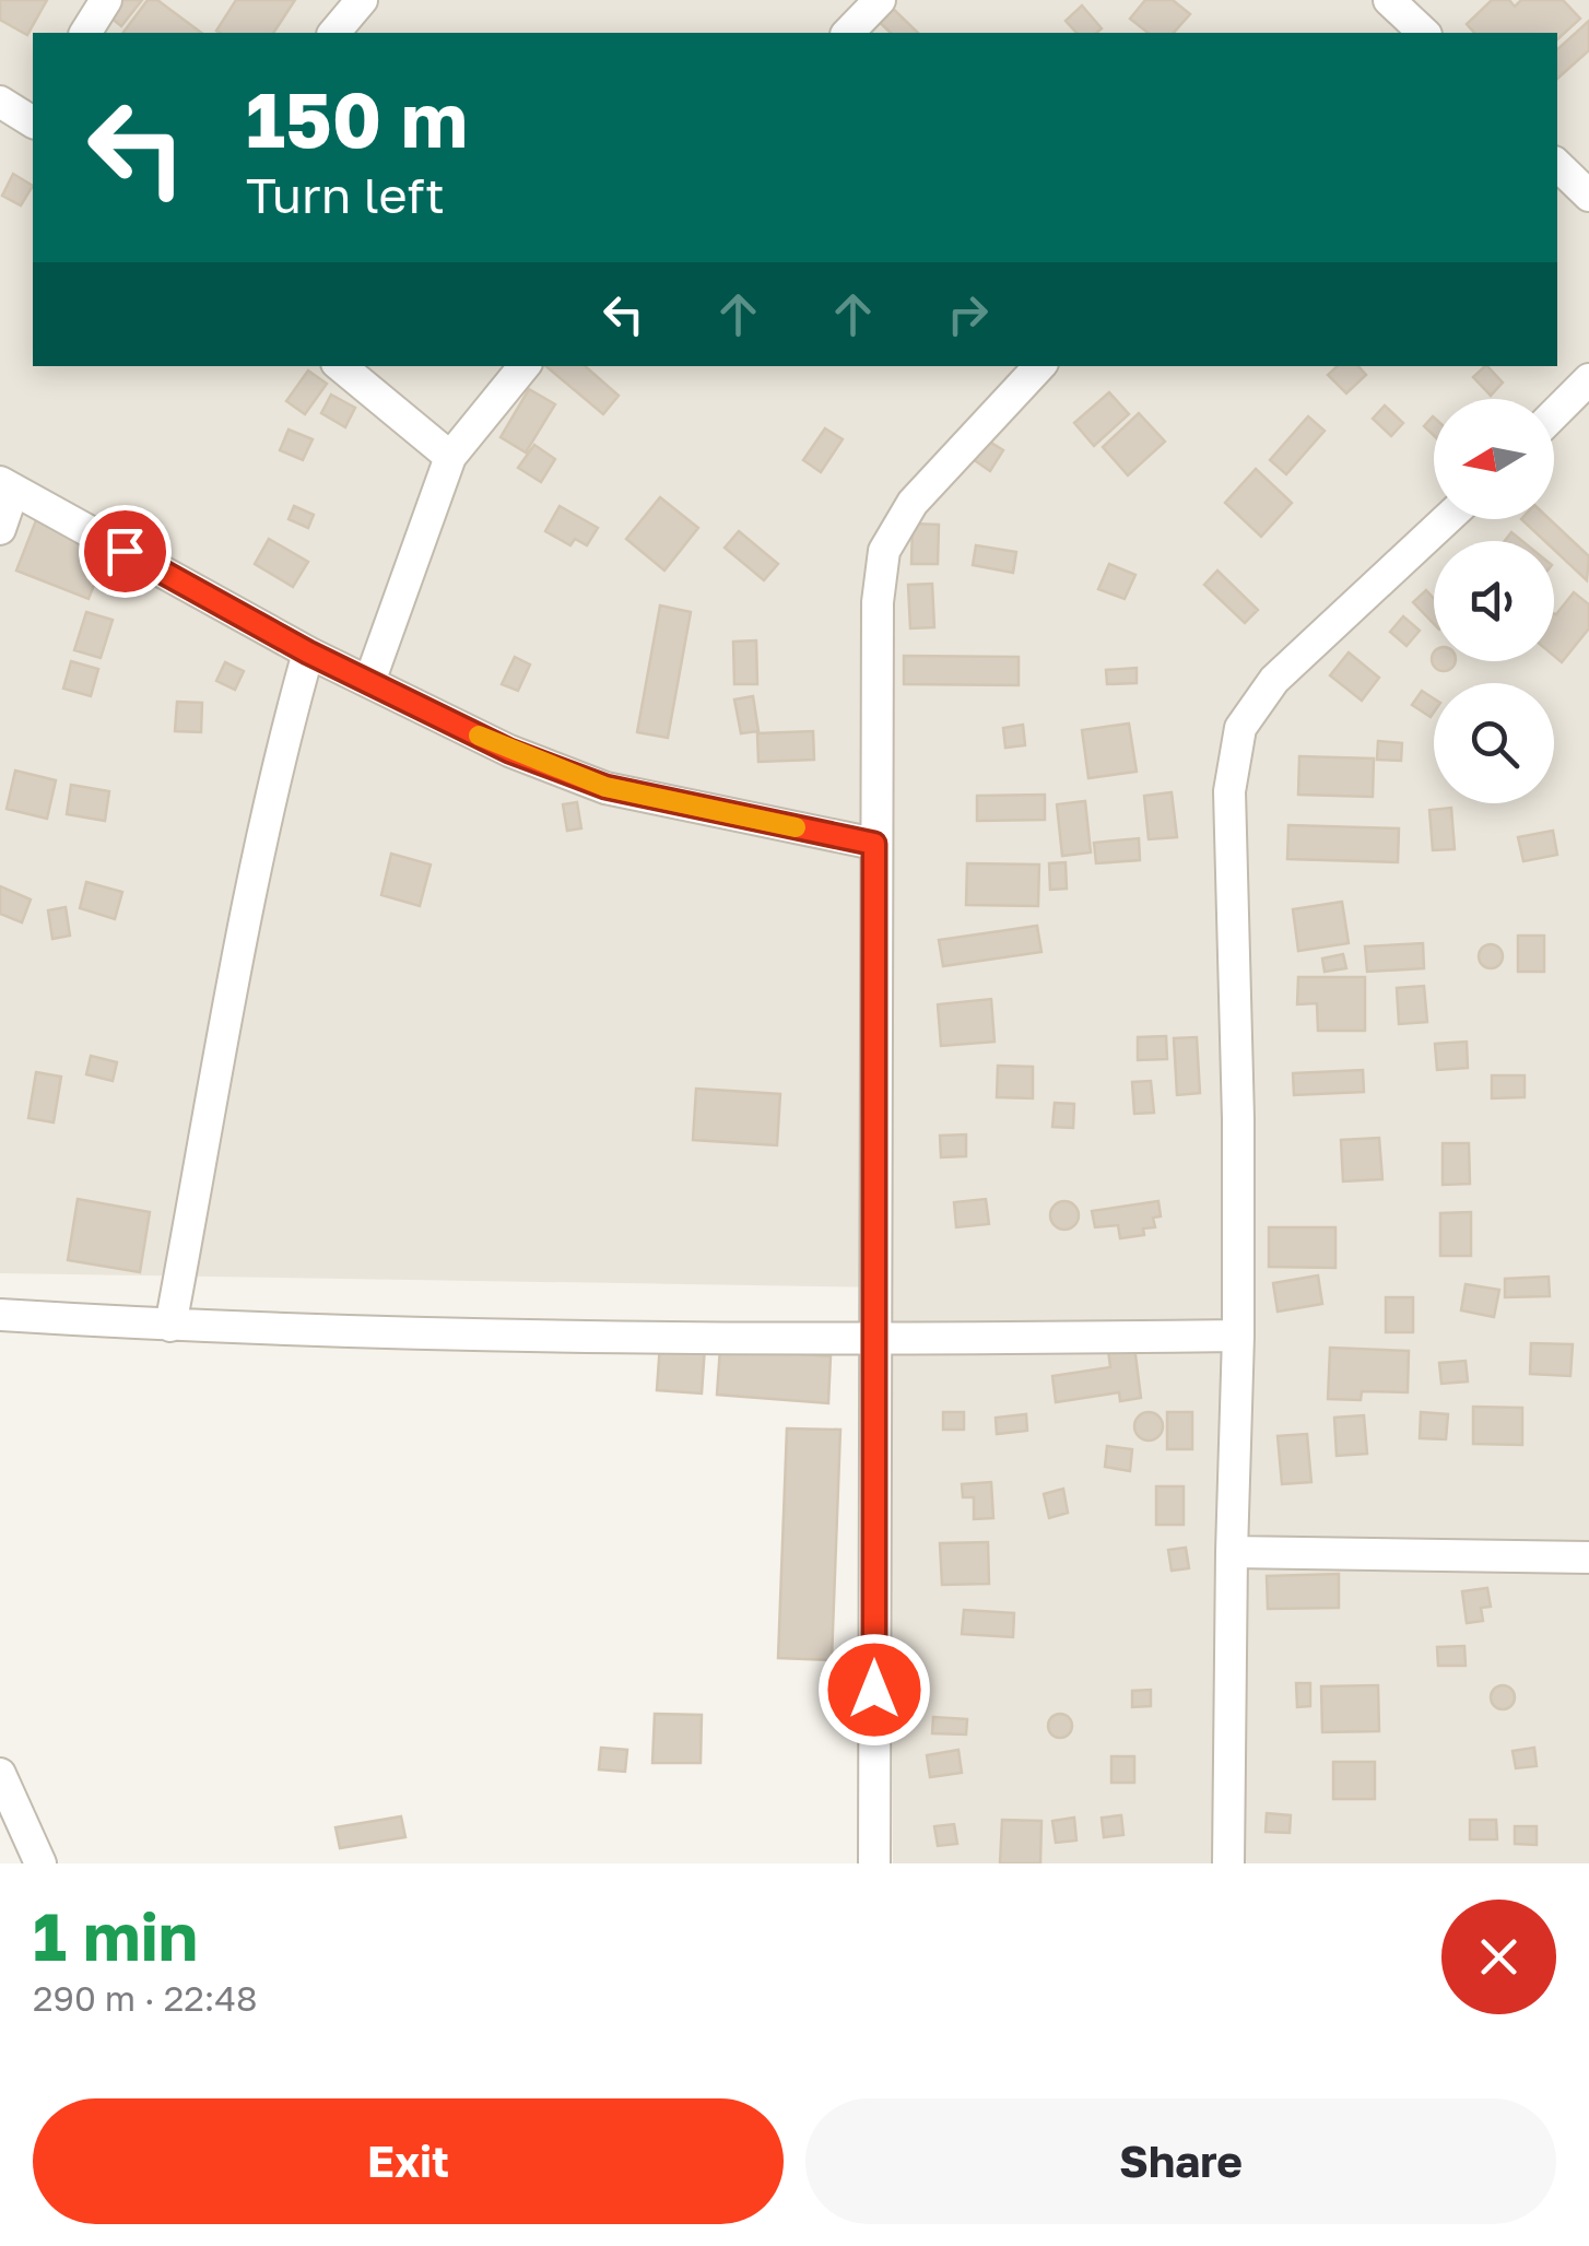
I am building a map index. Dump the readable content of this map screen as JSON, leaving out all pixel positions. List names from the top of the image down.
{
  "north": "left",
  "page": {
    "turn": ["150 m", "Turn left"],
    "heading": ["1 min", "290 m · 22:48"],
    "buttons": ["Exit", "Share"]
  }
}
